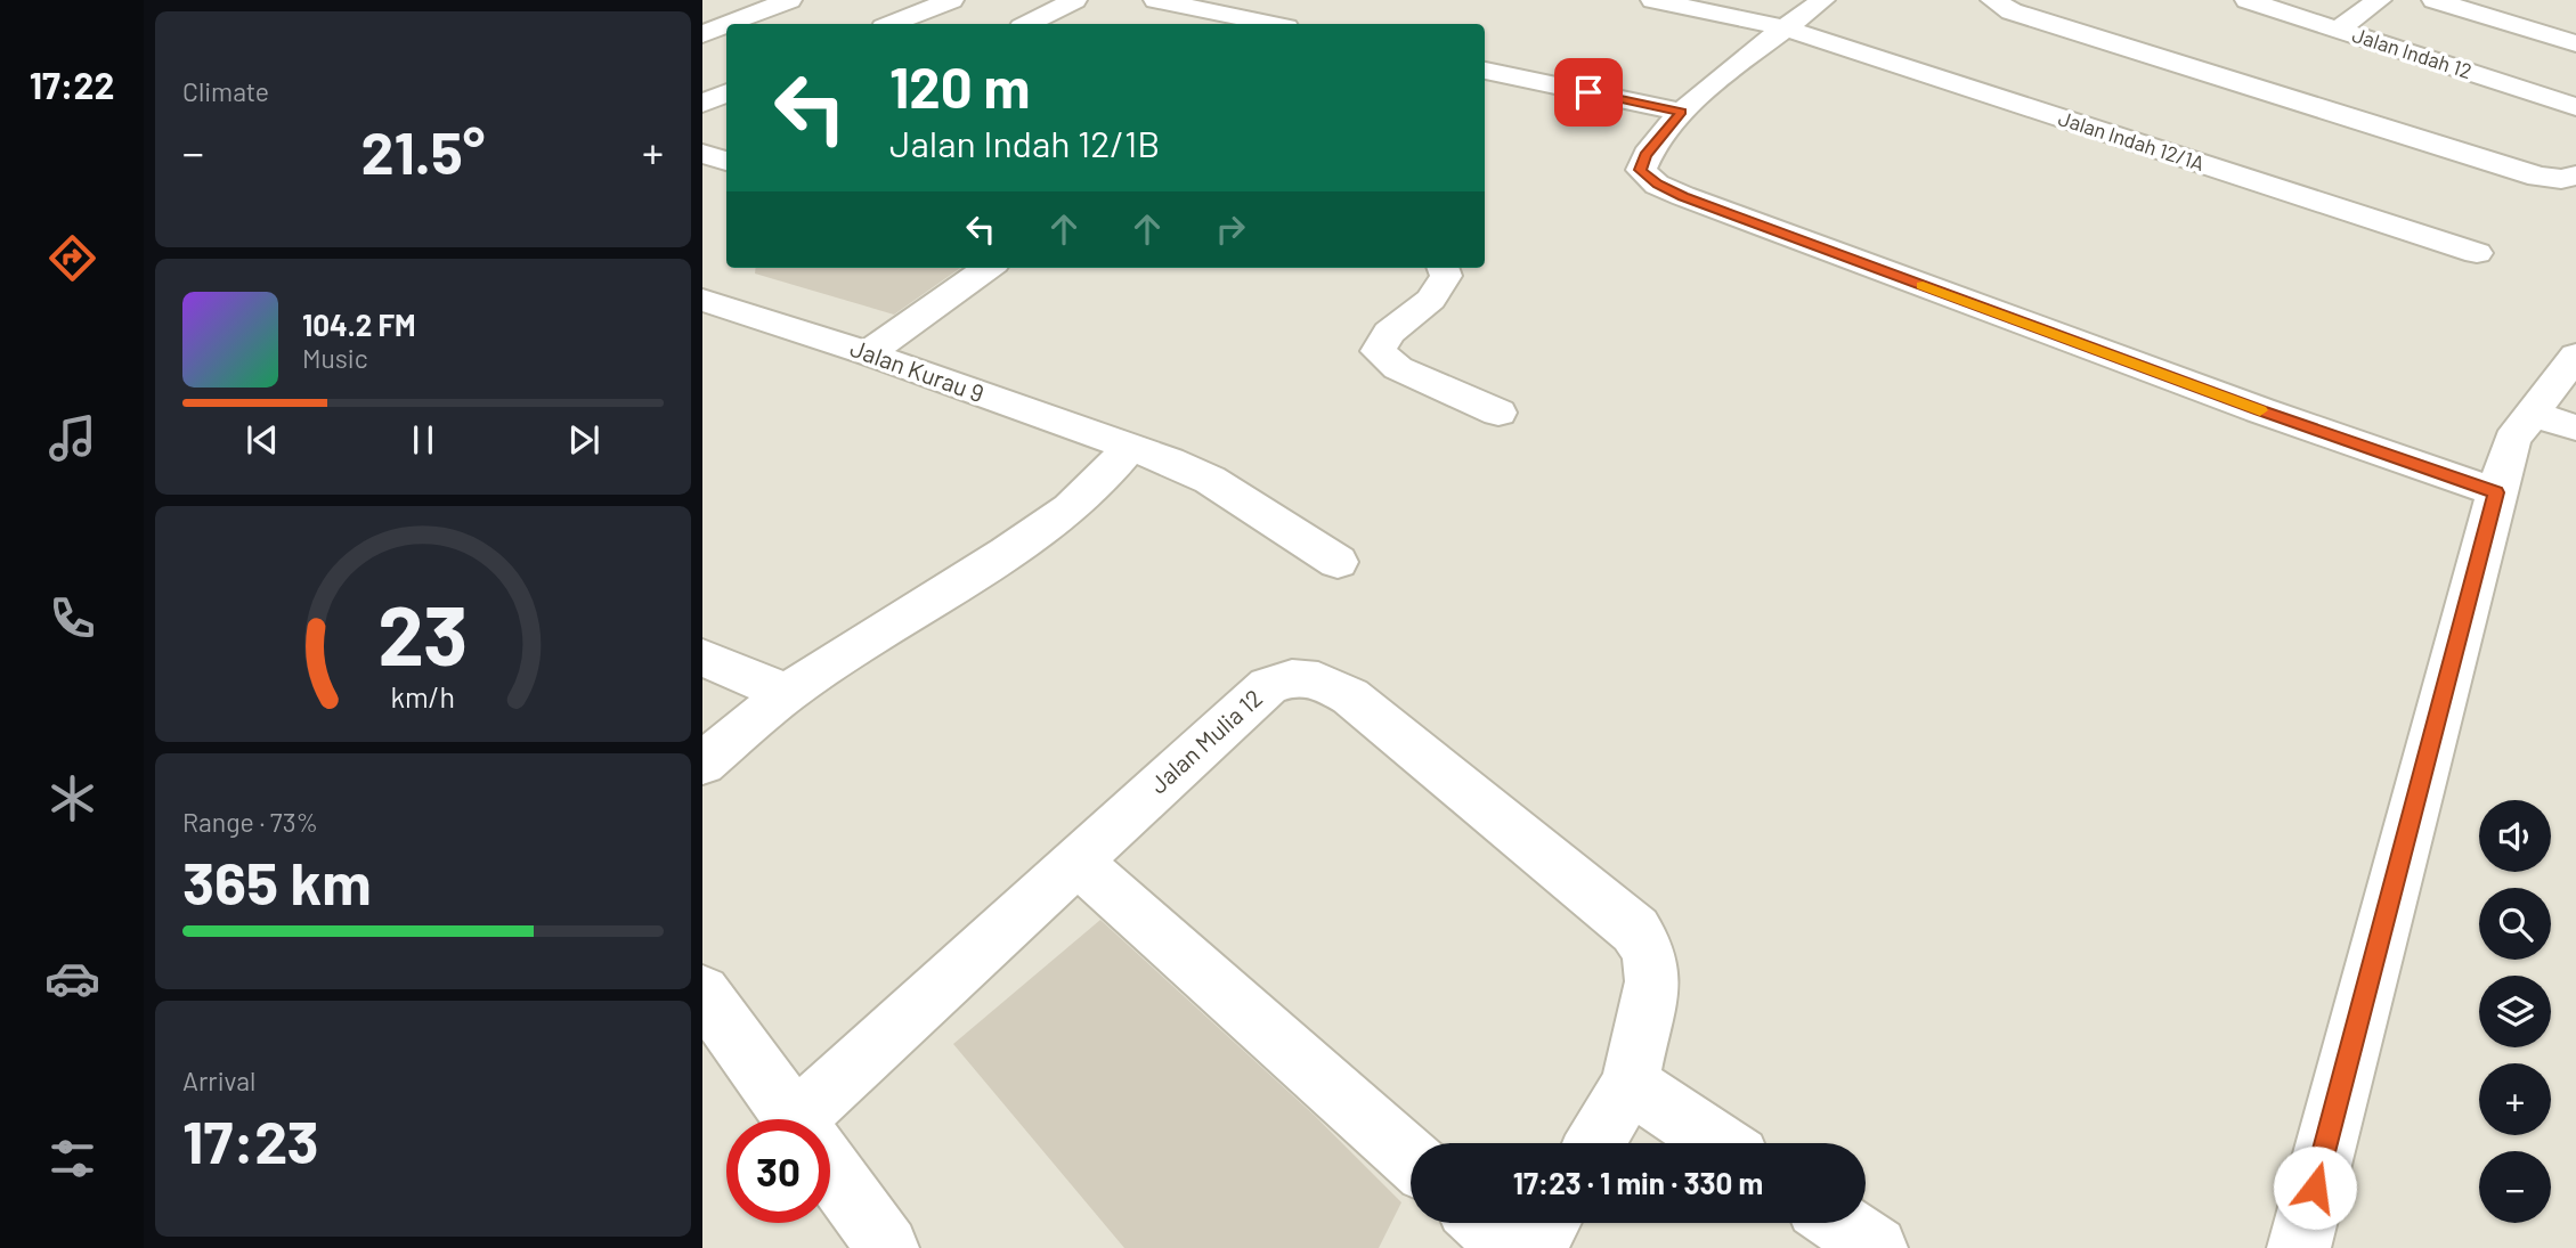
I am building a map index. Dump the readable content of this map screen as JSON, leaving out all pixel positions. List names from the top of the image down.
{
  "streets": {
    "street": [
      "Jalan Indah 12",
      "Jalan Indah 12/1A",
      "Jalan Kurau 9",
      "Jalan Mulia 12"
    ]
  },
  "page": {
    "tabs": "17:22",
    "tile": [
      "Climate",
      ["Range · 73%", "365 km"],
      ["Arrival", "17:23"]
    ],
    "turn": ["120 m", "Jalan Indah 12/1B"],
    "heat": ["−", "21.5°", "+"],
    "song": ["104.2 FM", "Music"],
    "map_buttons": ["+", "−"],
    "limit": "30",
    "trip": "17:23 · 1 min · 330 m",
    "gauge": ["23", "km/h"]
  }
}
